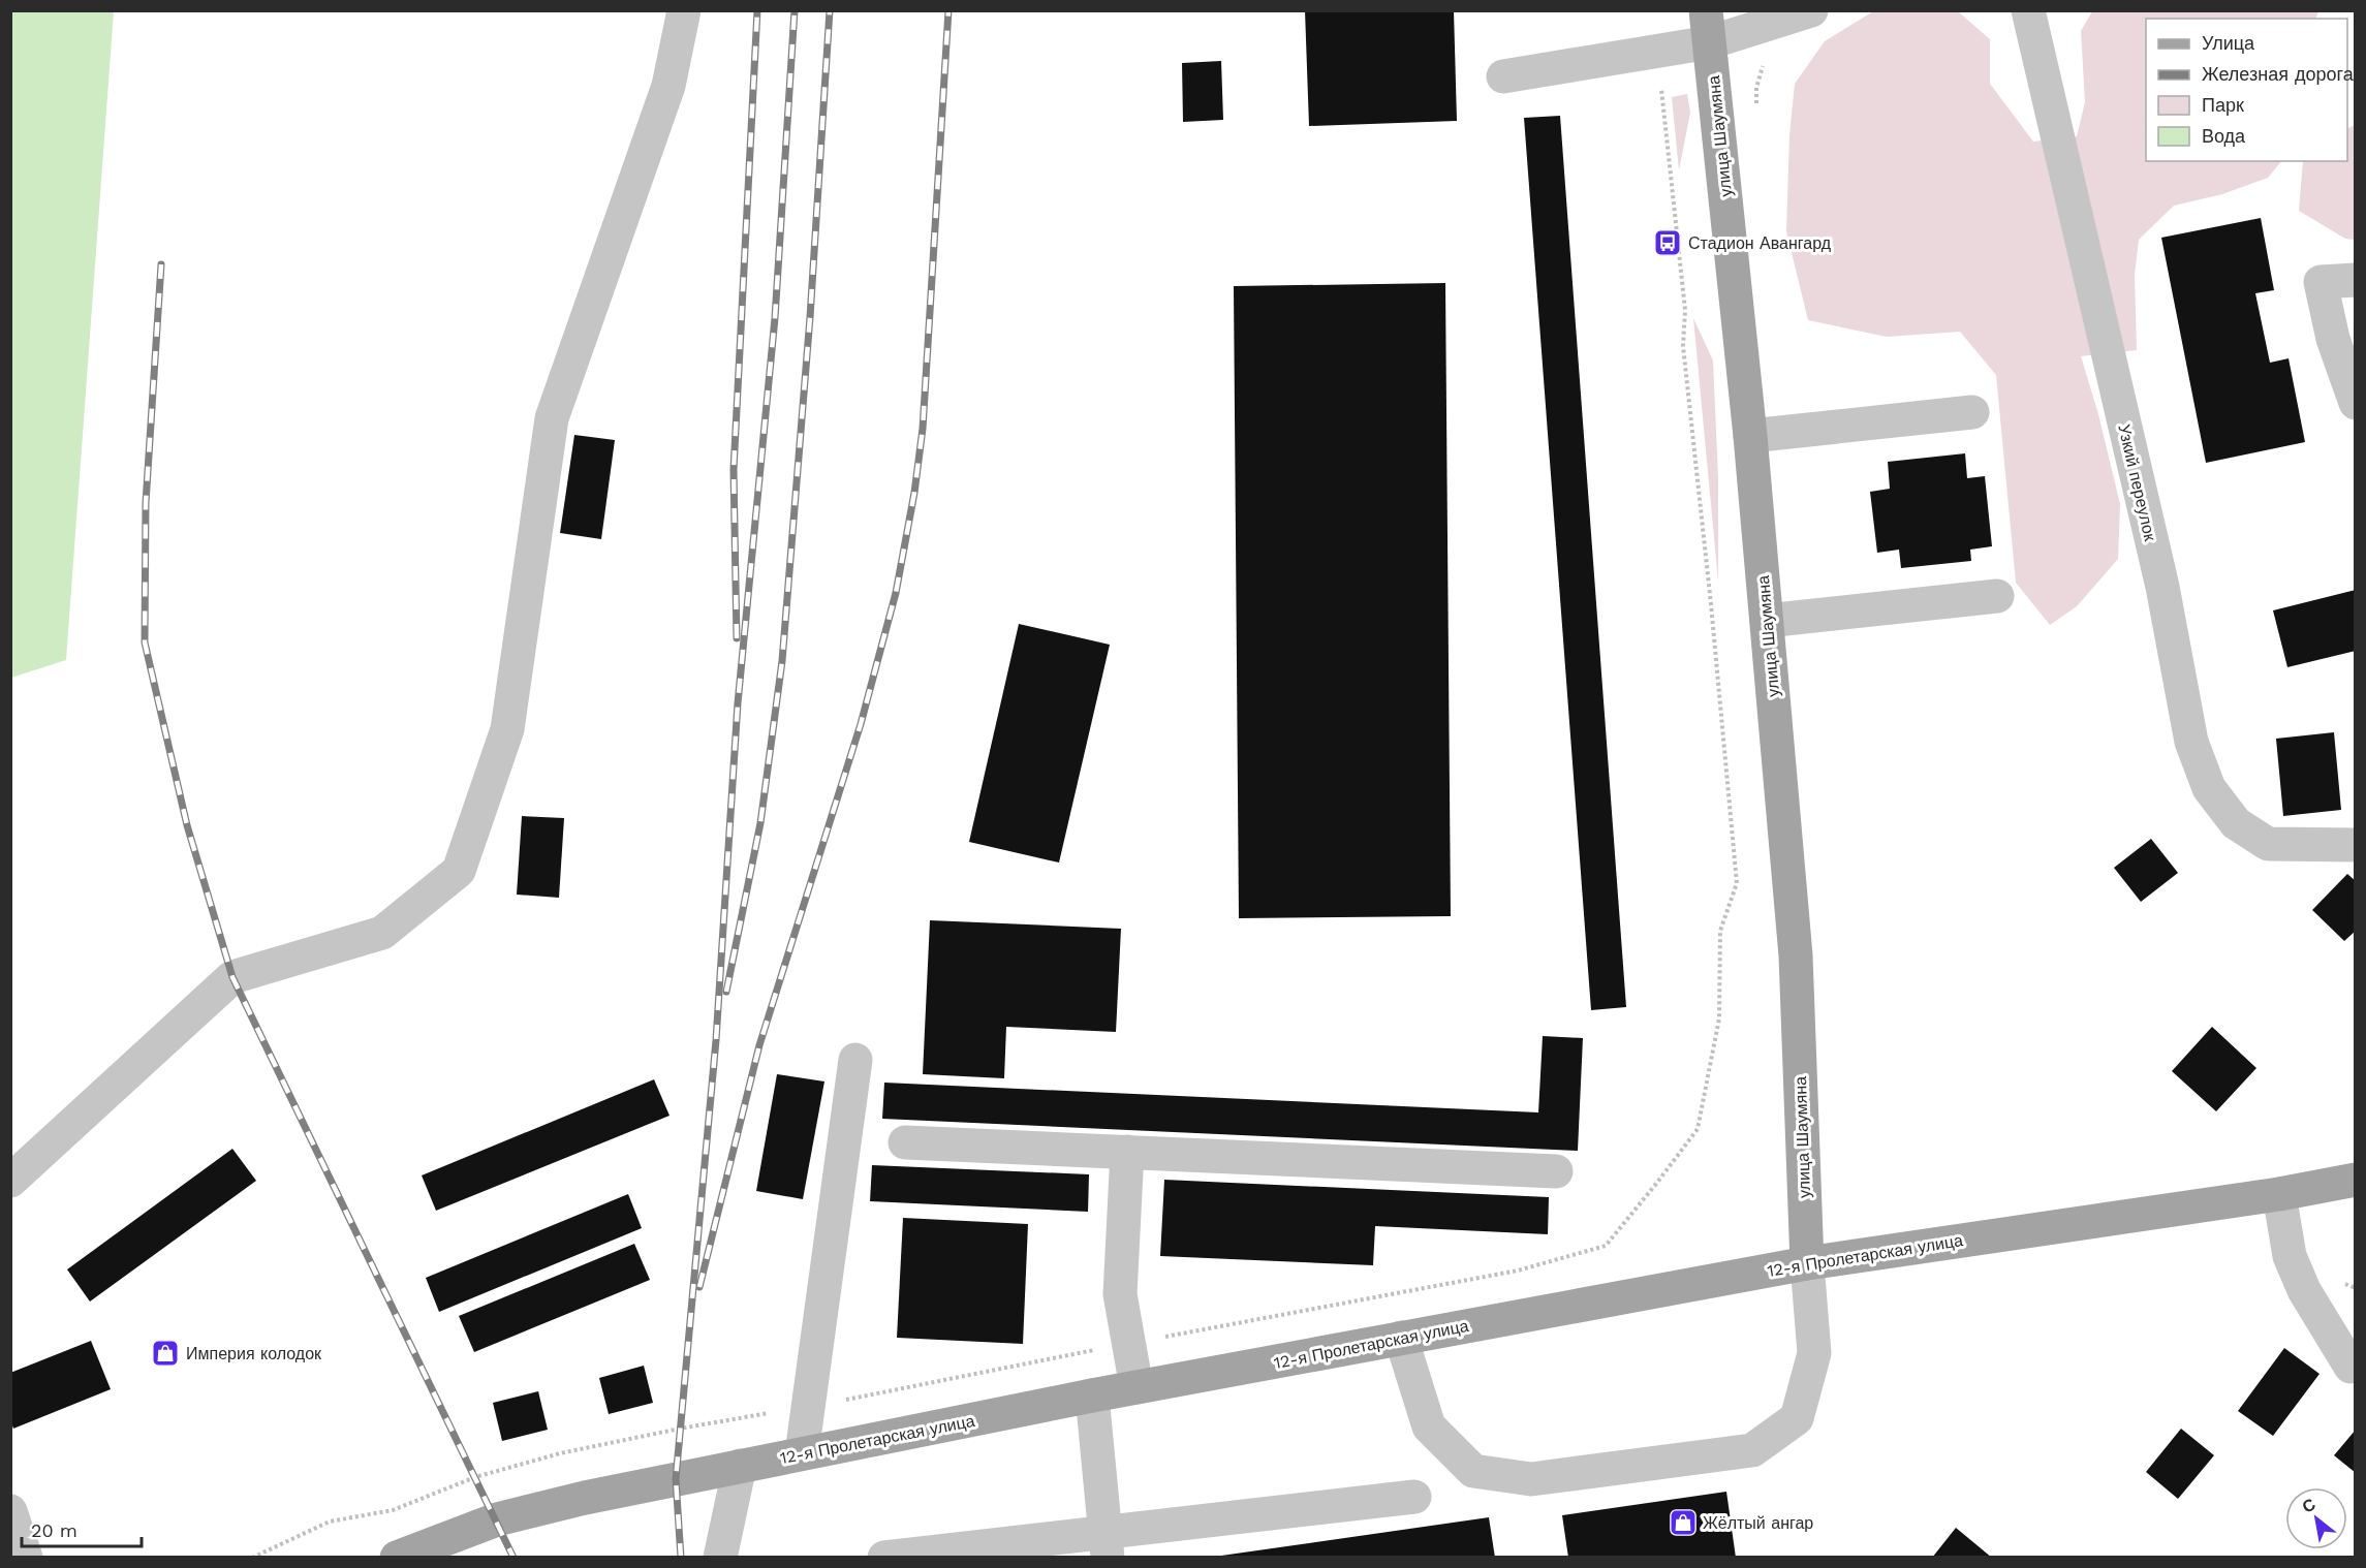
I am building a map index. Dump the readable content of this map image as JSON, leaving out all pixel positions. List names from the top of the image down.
{
  "streets": {
    "main road": ["улица Шаумяна", "12-я Пролетарская улица"],
    "street": ["Узкий переулок"]
  },
  "crossings": [
    ["улица Шаумяна", "12-я Пролетарская улица"]
  ],
  "places": {
    "bus stop": ["Стадион Авангард"],
    "shop": ["Империя колодок", "Жёлтый ангар"]
  },
  "legend": [
    "Улица",
    "Железная дорога",
    "Парк",
    "Вода"
  ],
  "scale_bar": "20 m",
  "north": "top left"
}
